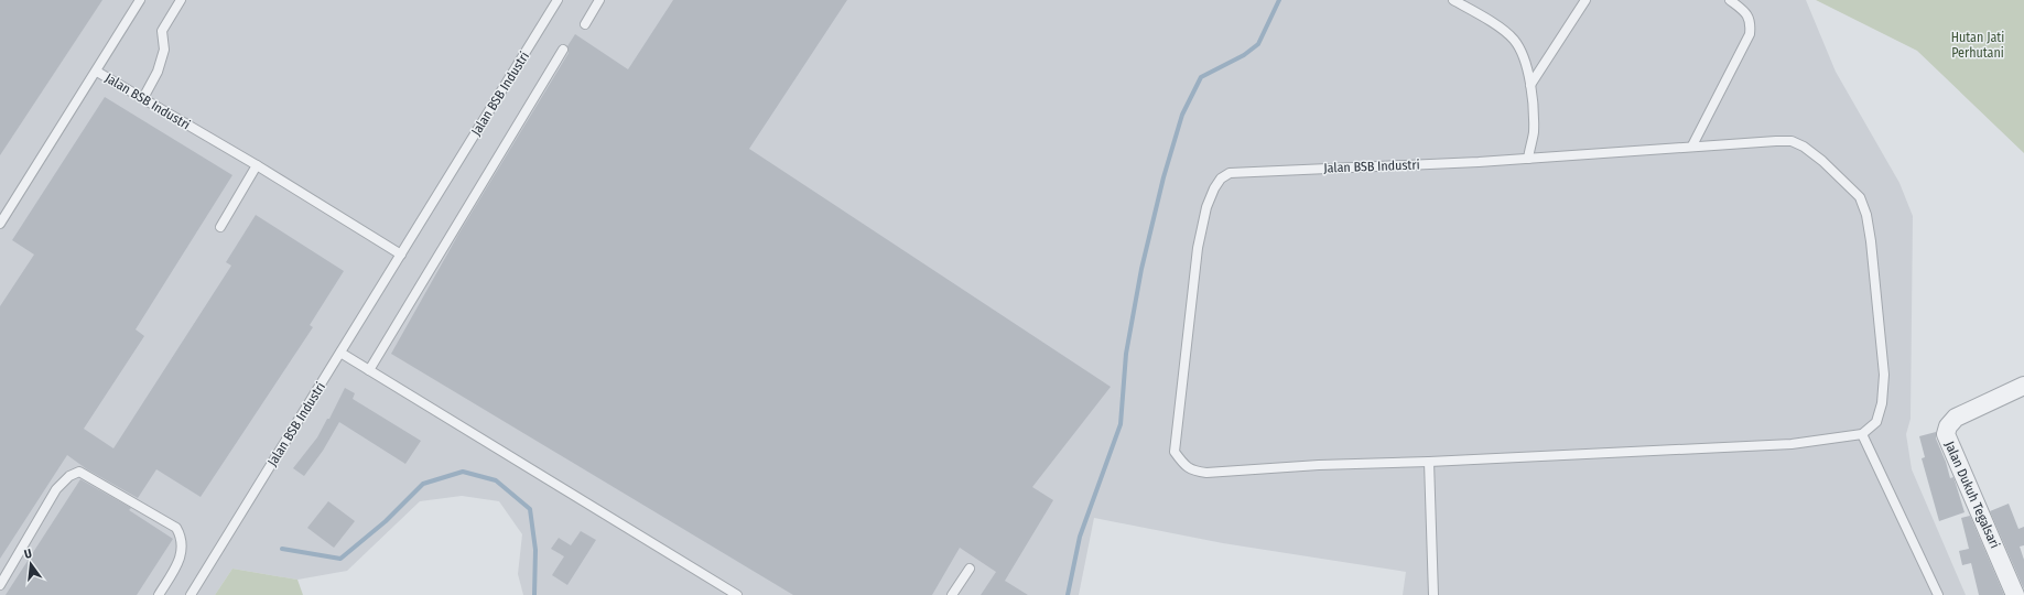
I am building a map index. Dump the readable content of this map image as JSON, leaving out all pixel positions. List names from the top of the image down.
{
  "streets": {
    "street": ["Jalan Dukuh Tegalsari"],
    "lane": ["Jalan BSB Industri"]
  },
  "parks": ["Hutan Jati Perhutani"],
  "north": "top"
}
